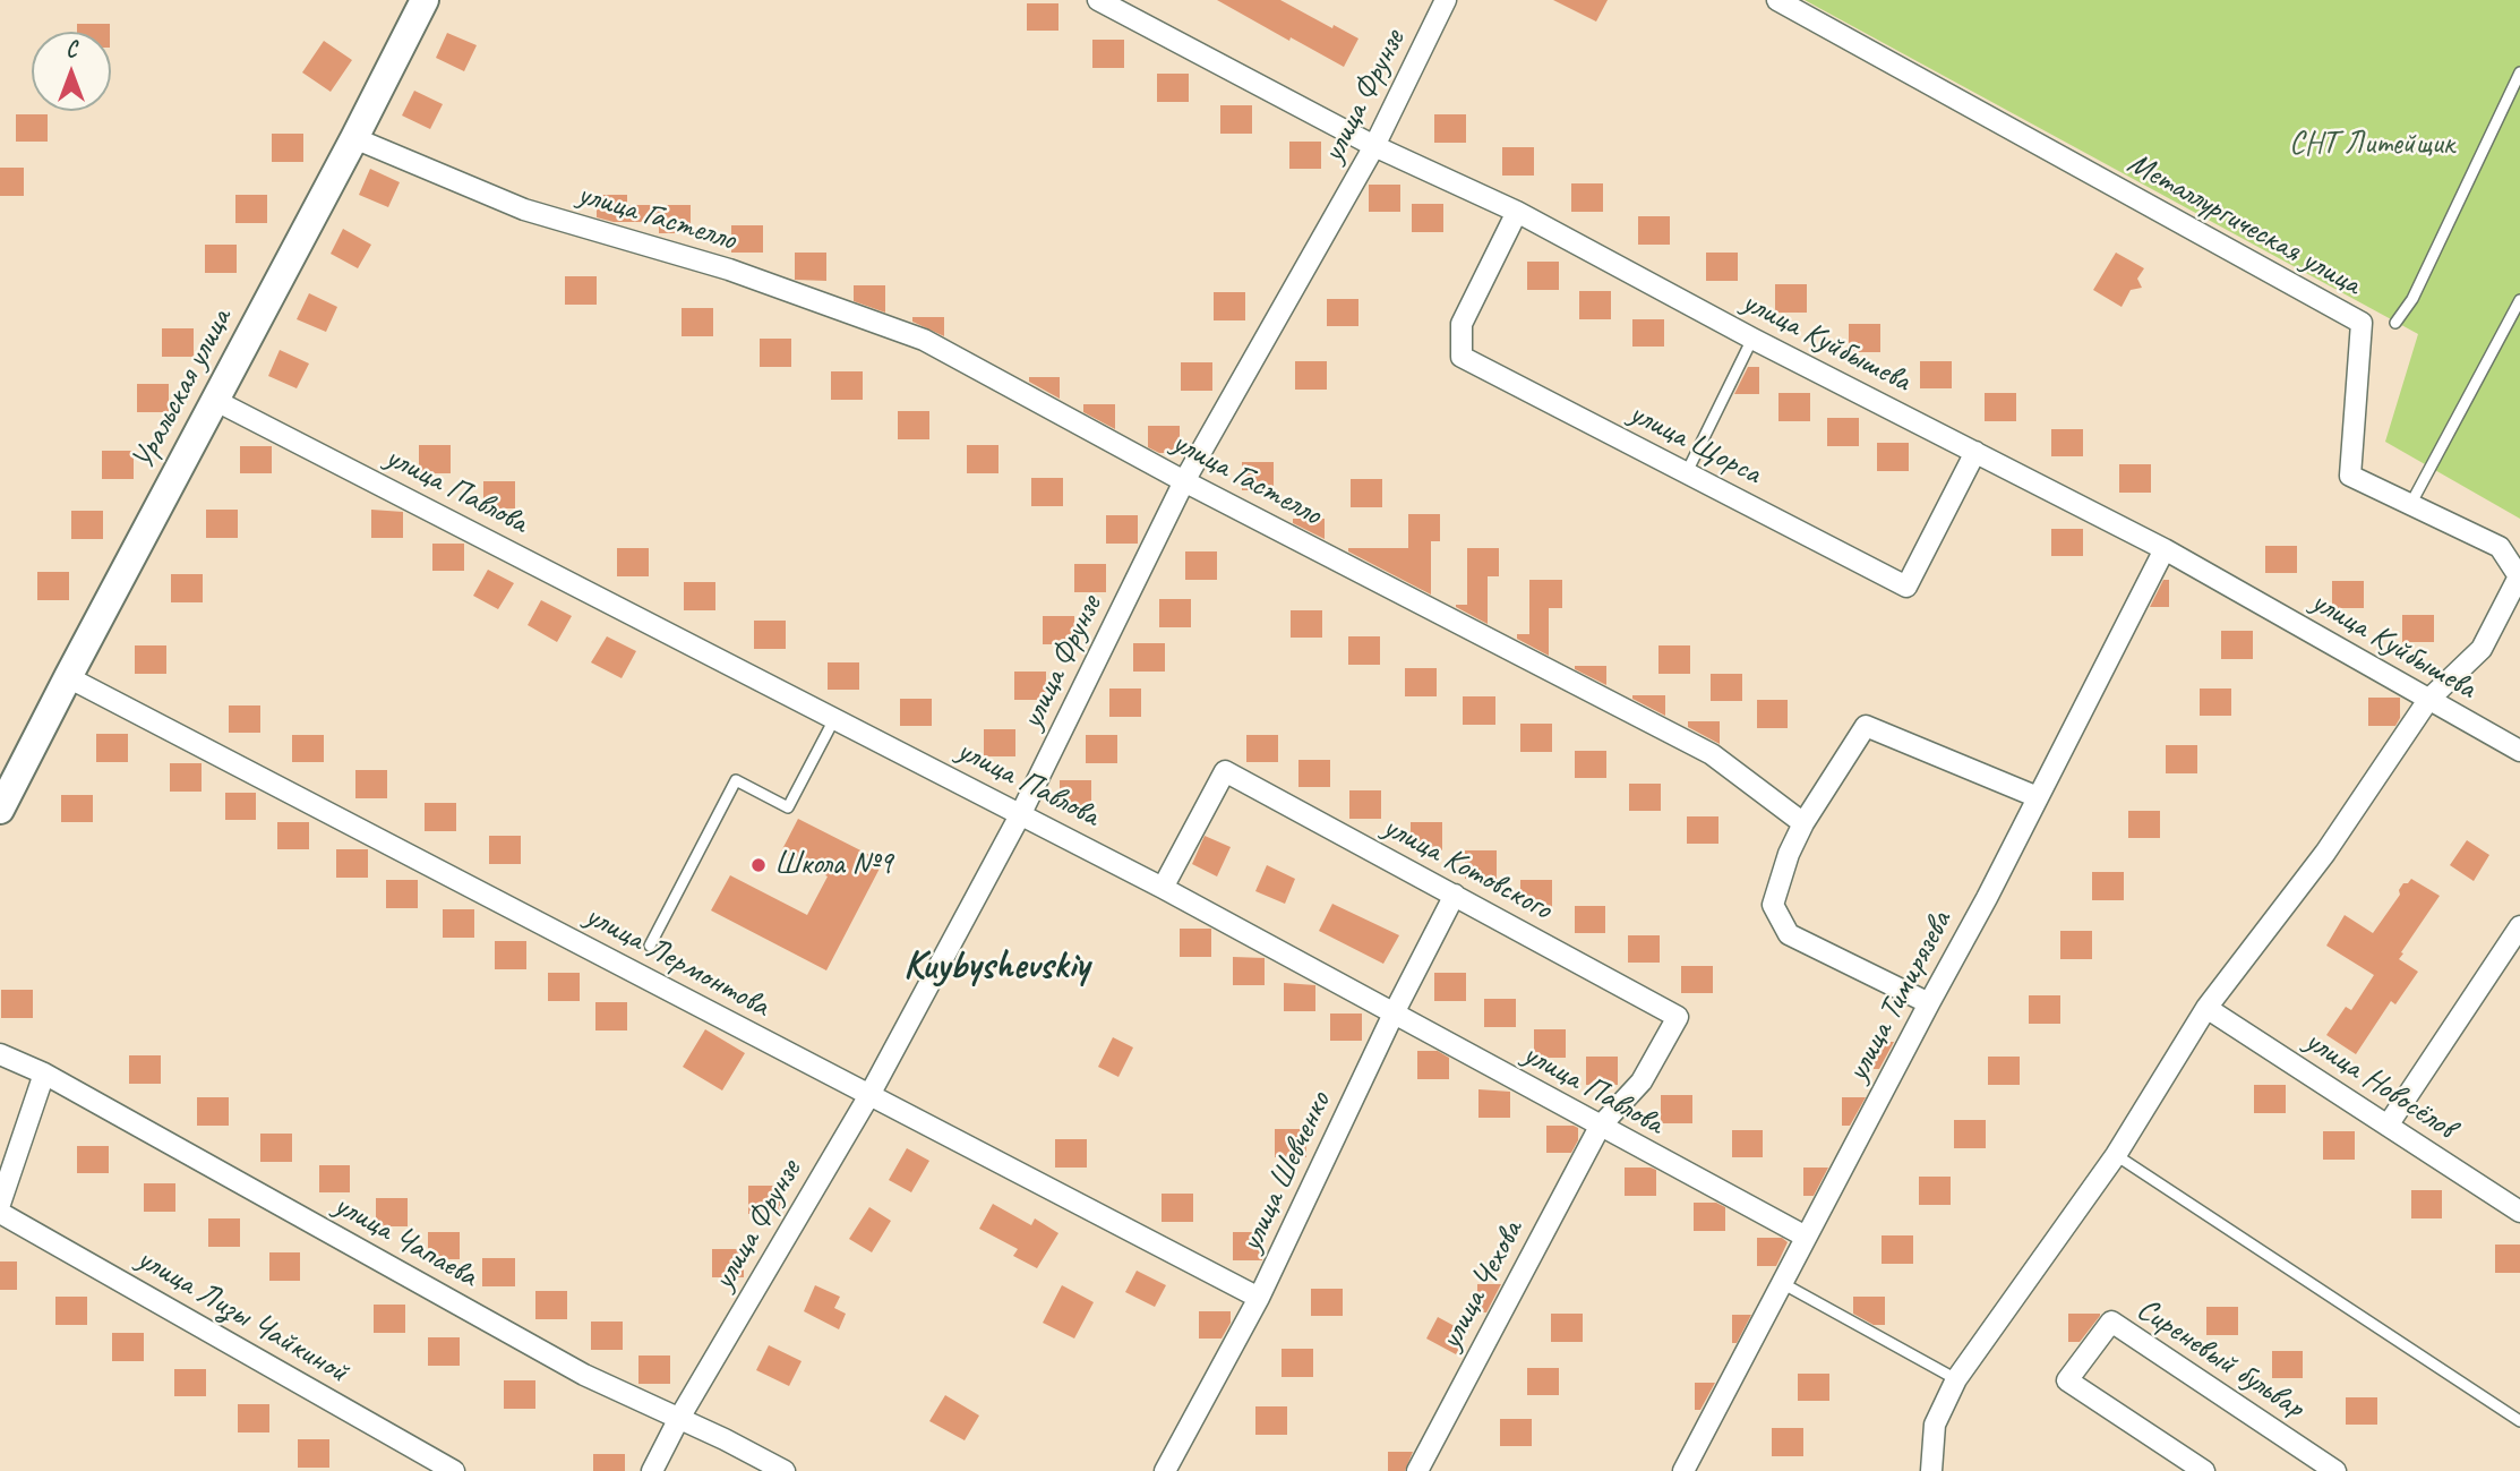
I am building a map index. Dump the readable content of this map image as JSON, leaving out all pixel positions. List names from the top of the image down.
{
  "streets": {
    "street": [
      "улица Фрунзе",
      "улица Гастелло",
      "Металлургическая улица",
      "улица Куйбышева",
      "Уральская улица",
      "улица Щорса",
      "улица Павлова",
      "улица Котовского",
      "улица Лермонтова",
      "улица Тимирязева",
      "улица Новосёлов",
      "улица Шевченко",
      "улица Чапаева",
      "улица Чехова",
      "улица Лизы Чайкиной",
      "Сиреневый бульвар"
    ]
  },
  "crossings": [
    ["улица Фрунзе", "улица Гастелло"],
    ["улица Фрунзе", "улица Куйбышева"],
    ["улица Фрунзе", "улица Павлова"],
    ["улица Фрунзе", "улица Лермонтова"],
    ["улица Фрунзе", "улица Чапаева"],
    ["улица Гастелло", "Уральская улица"],
    ["Металлургическая улица", "улица Куйбышева"],
    ["улица Куйбышева", "улица Щорса"],
    ["улица Куйбышева", "улица Тимирязева"],
    ["Уральская улица", "улица Павлова"],
    ["Уральская улица", "улица Лермонтова"],
    ["улица Павлова", "улица Котовского"],
    ["улица Павлова", "улица Тимирязева"],
    ["улица Павлова", "улица Шевченко"],
    ["улица Павлова", "улица Чехова"],
    ["улица Котовского", "улица Шевченко"],
    ["улица Котовского", "улица Чехова"],
    ["улица Лермонтова", "улица Шевченко"]
  ],
  "districts": ["Kuybyshevskiy"],
  "parks": ["СНТ Литейщик"],
  "places": ["Школа №9"],
  "north": "top"
}
